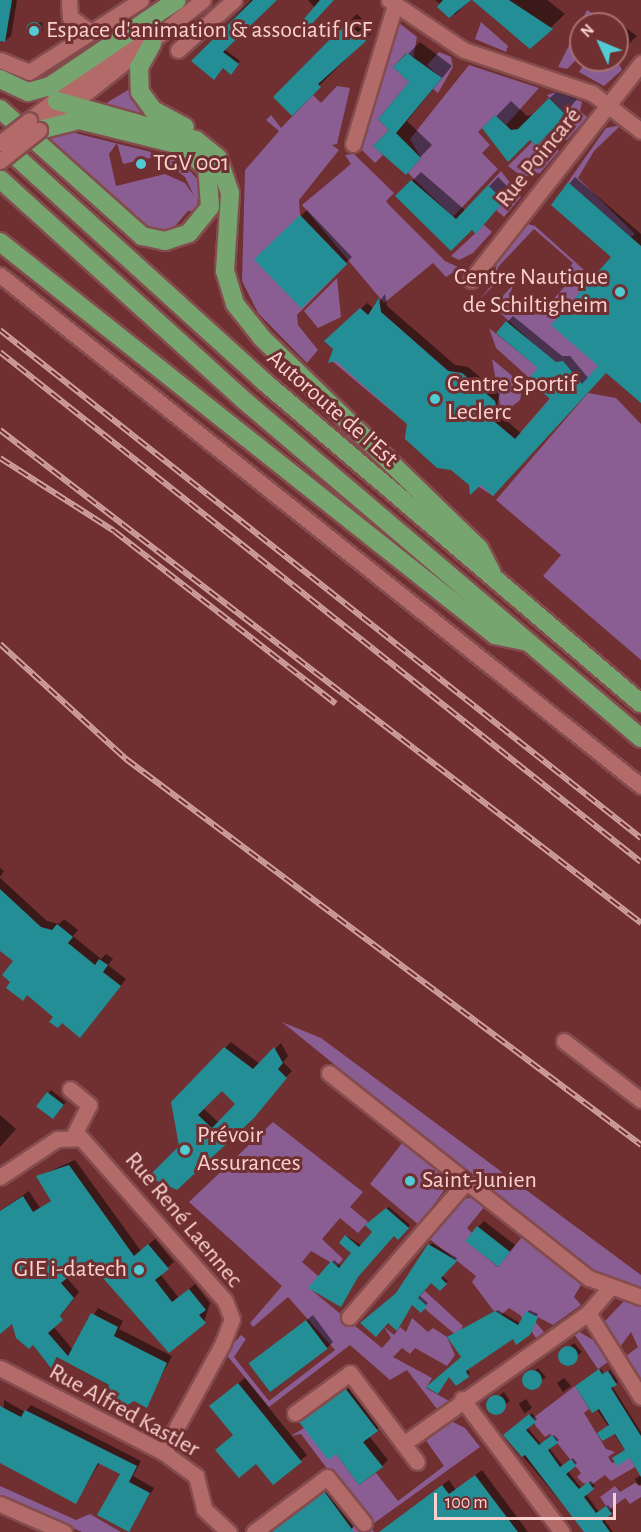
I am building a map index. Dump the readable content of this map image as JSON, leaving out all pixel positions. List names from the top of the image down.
{
  "streets": {
    "highway": ["Autoroute de l’Est"],
    "street": ["Rue Poincaré", "Rue René Laennec", "Rue Alfred Kastler"]
  },
  "crossings": [
    ["Rue René Laennec", "Rue Alfred Kastler"]
  ],
  "places": [
    "Espace d'animation & associatif ICF",
    "TGV 001",
    "Centre Nautique de Schiltigheim",
    "Centre Sportif Leclerc",
    "Prévoir Assurances",
    "Saint-Junien",
    "GIE i-datech"
  ],
  "scale_bar": "100 m",
  "north": "top left"
}
